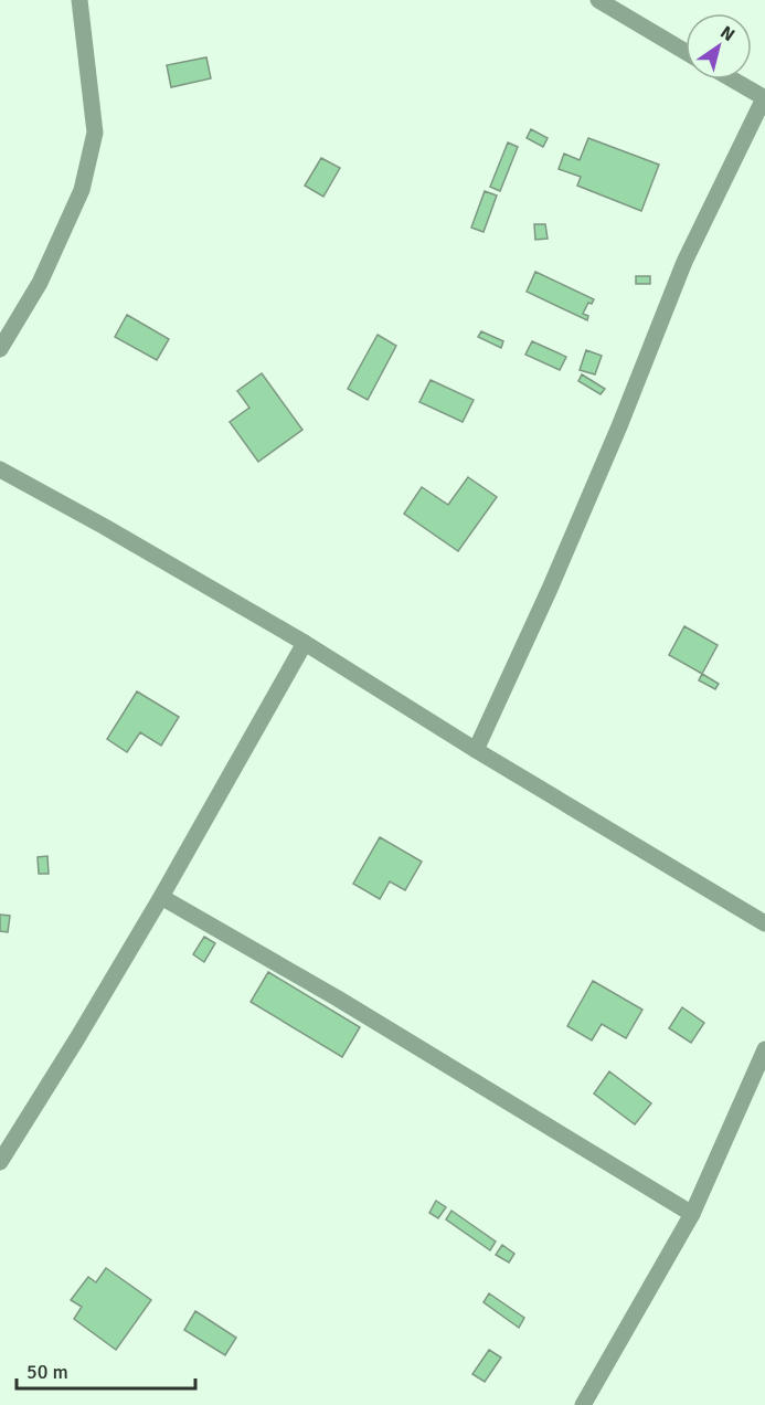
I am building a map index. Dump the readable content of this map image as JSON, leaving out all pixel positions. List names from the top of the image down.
{
  "scale_bar": "50 m",
  "north": "top right"
}
